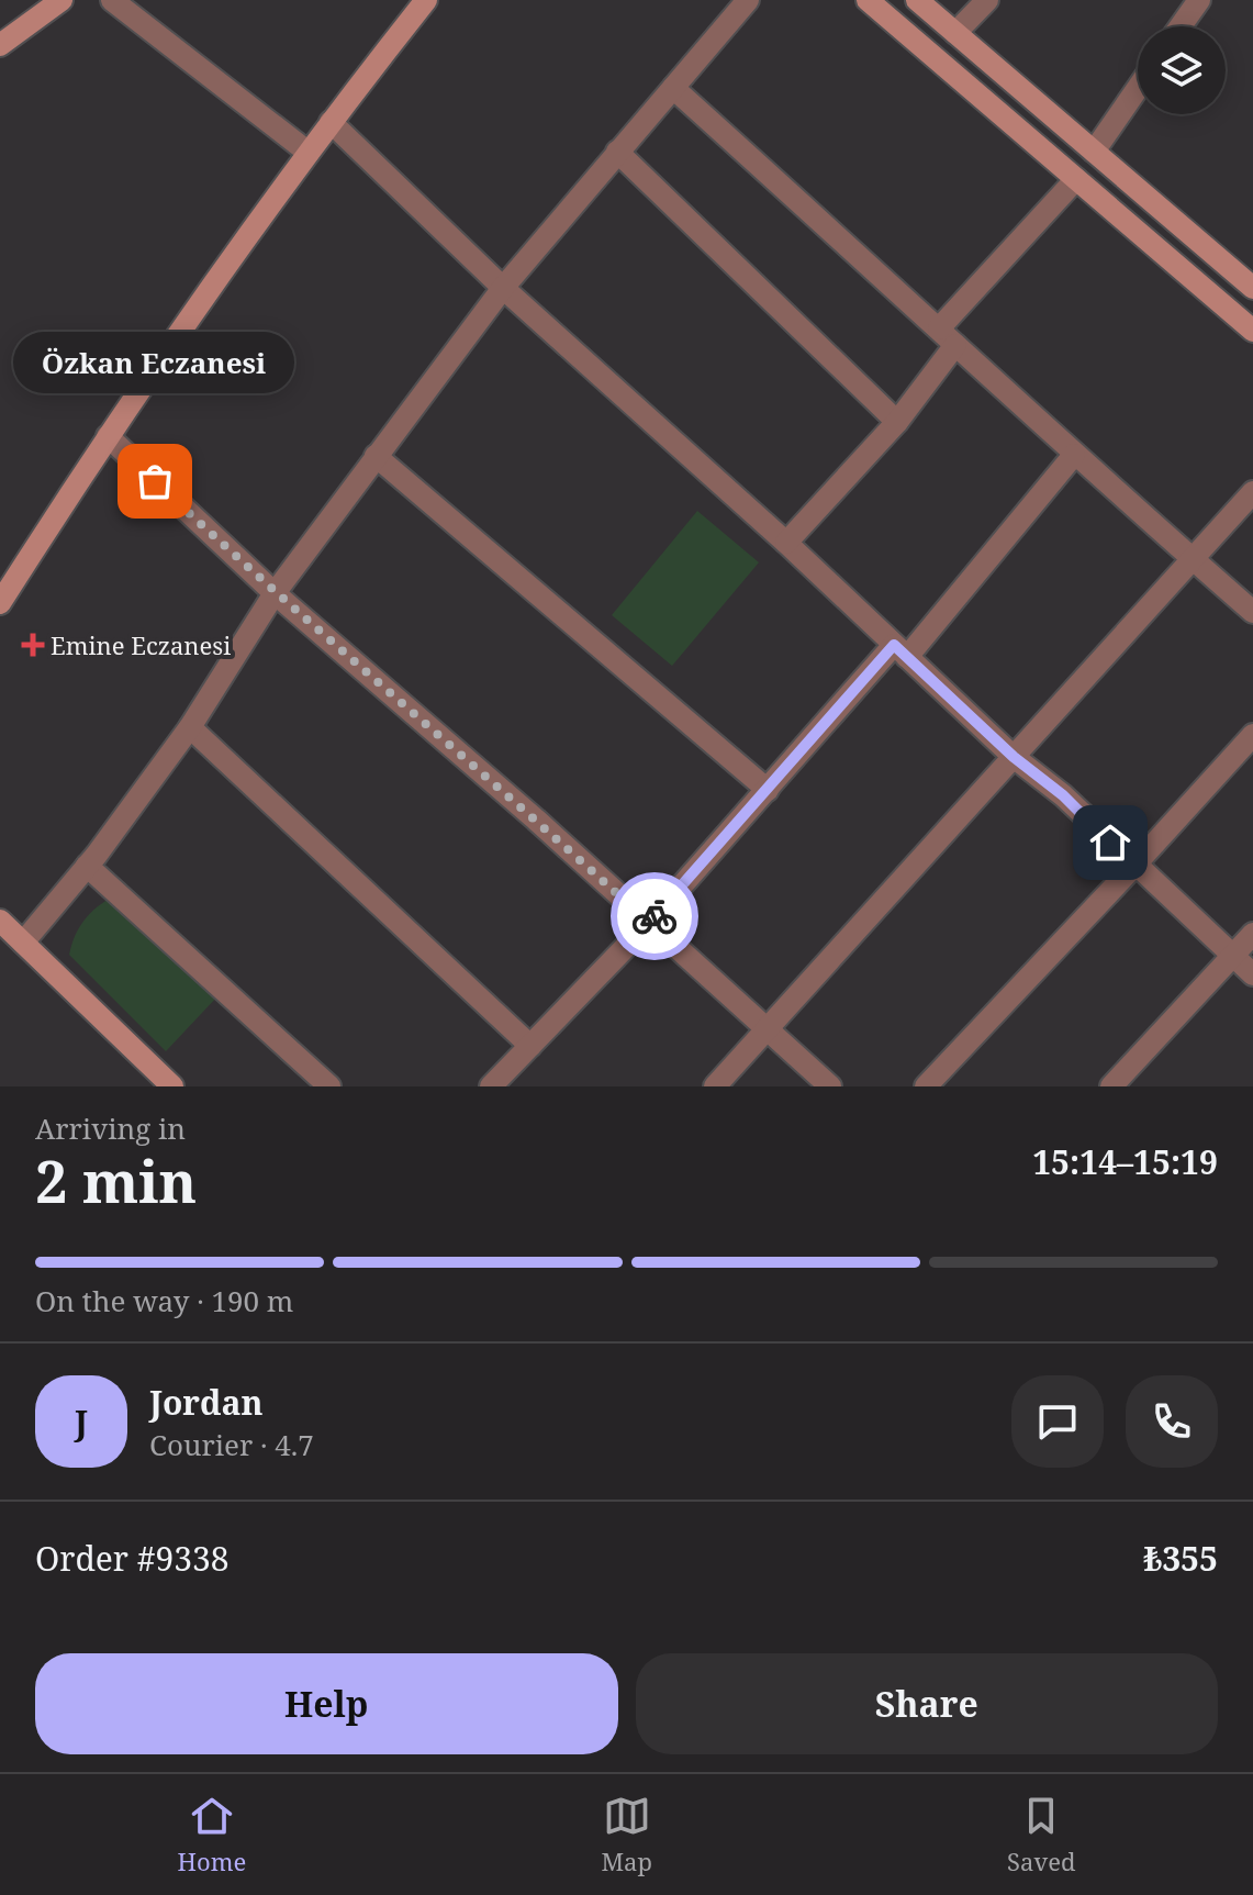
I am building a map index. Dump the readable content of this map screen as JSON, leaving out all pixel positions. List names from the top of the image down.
{
  "places": {
    "other": ["Özkan Eczanesi"],
    "health": ["Emine Eczanesi"]
  },
  "page": {
    "bubble": "Özkan Eczanesi",
    "heading": ["2 min", "Arriving in", "15:14–15:19"],
    "panel": [
      "Jordan",
      "Courier · 4.7",
      "Order #9338",
      "₺355"
    ],
    "bar": "On the way · 190 m",
    "round": "J",
    "buttons": ["Help", "Share"],
    "tabs": ["Home", "Map", "Saved"]
  }
}
